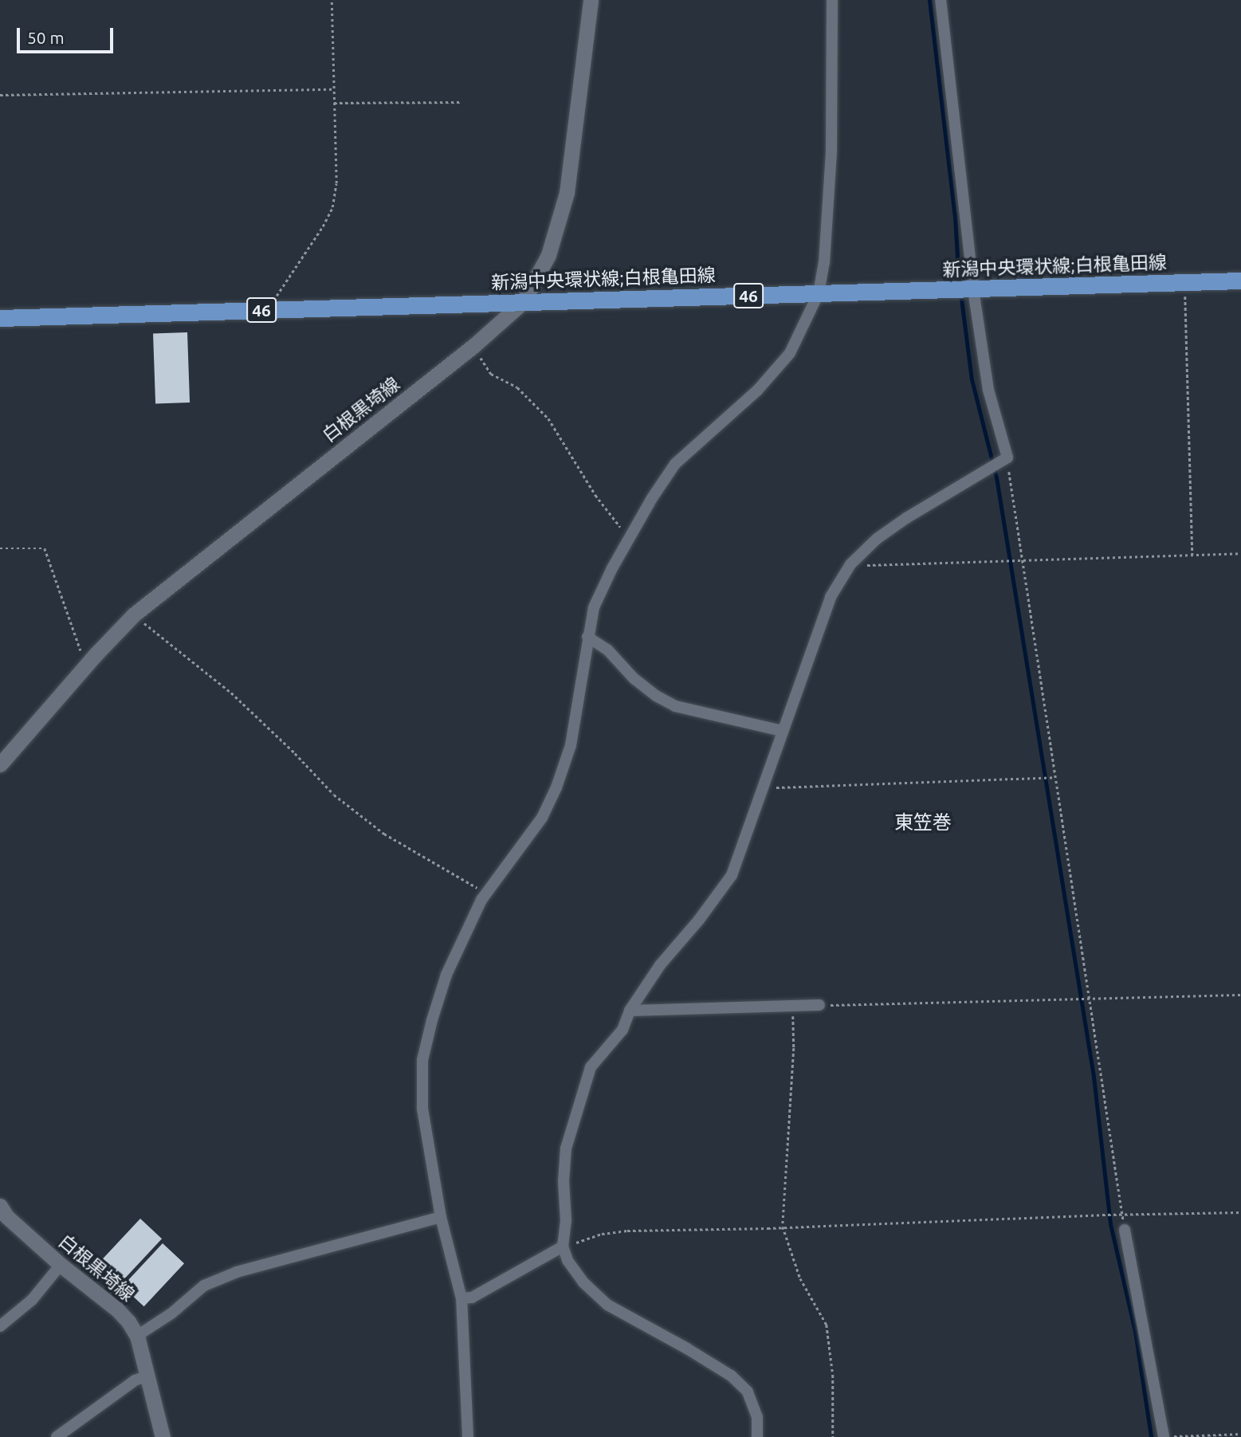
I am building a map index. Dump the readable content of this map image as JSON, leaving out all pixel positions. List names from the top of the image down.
{
  "streets": {
    "main road": ["新潟中央環状線;白根亀田線", "46", "白根黒埼線"]
  },
  "crossings": [
    ["新潟中央環状線;白根亀田線", "白根黒埼線"]
  ],
  "districts": ["東笠巻"],
  "scale_bar": "50 m"
}
